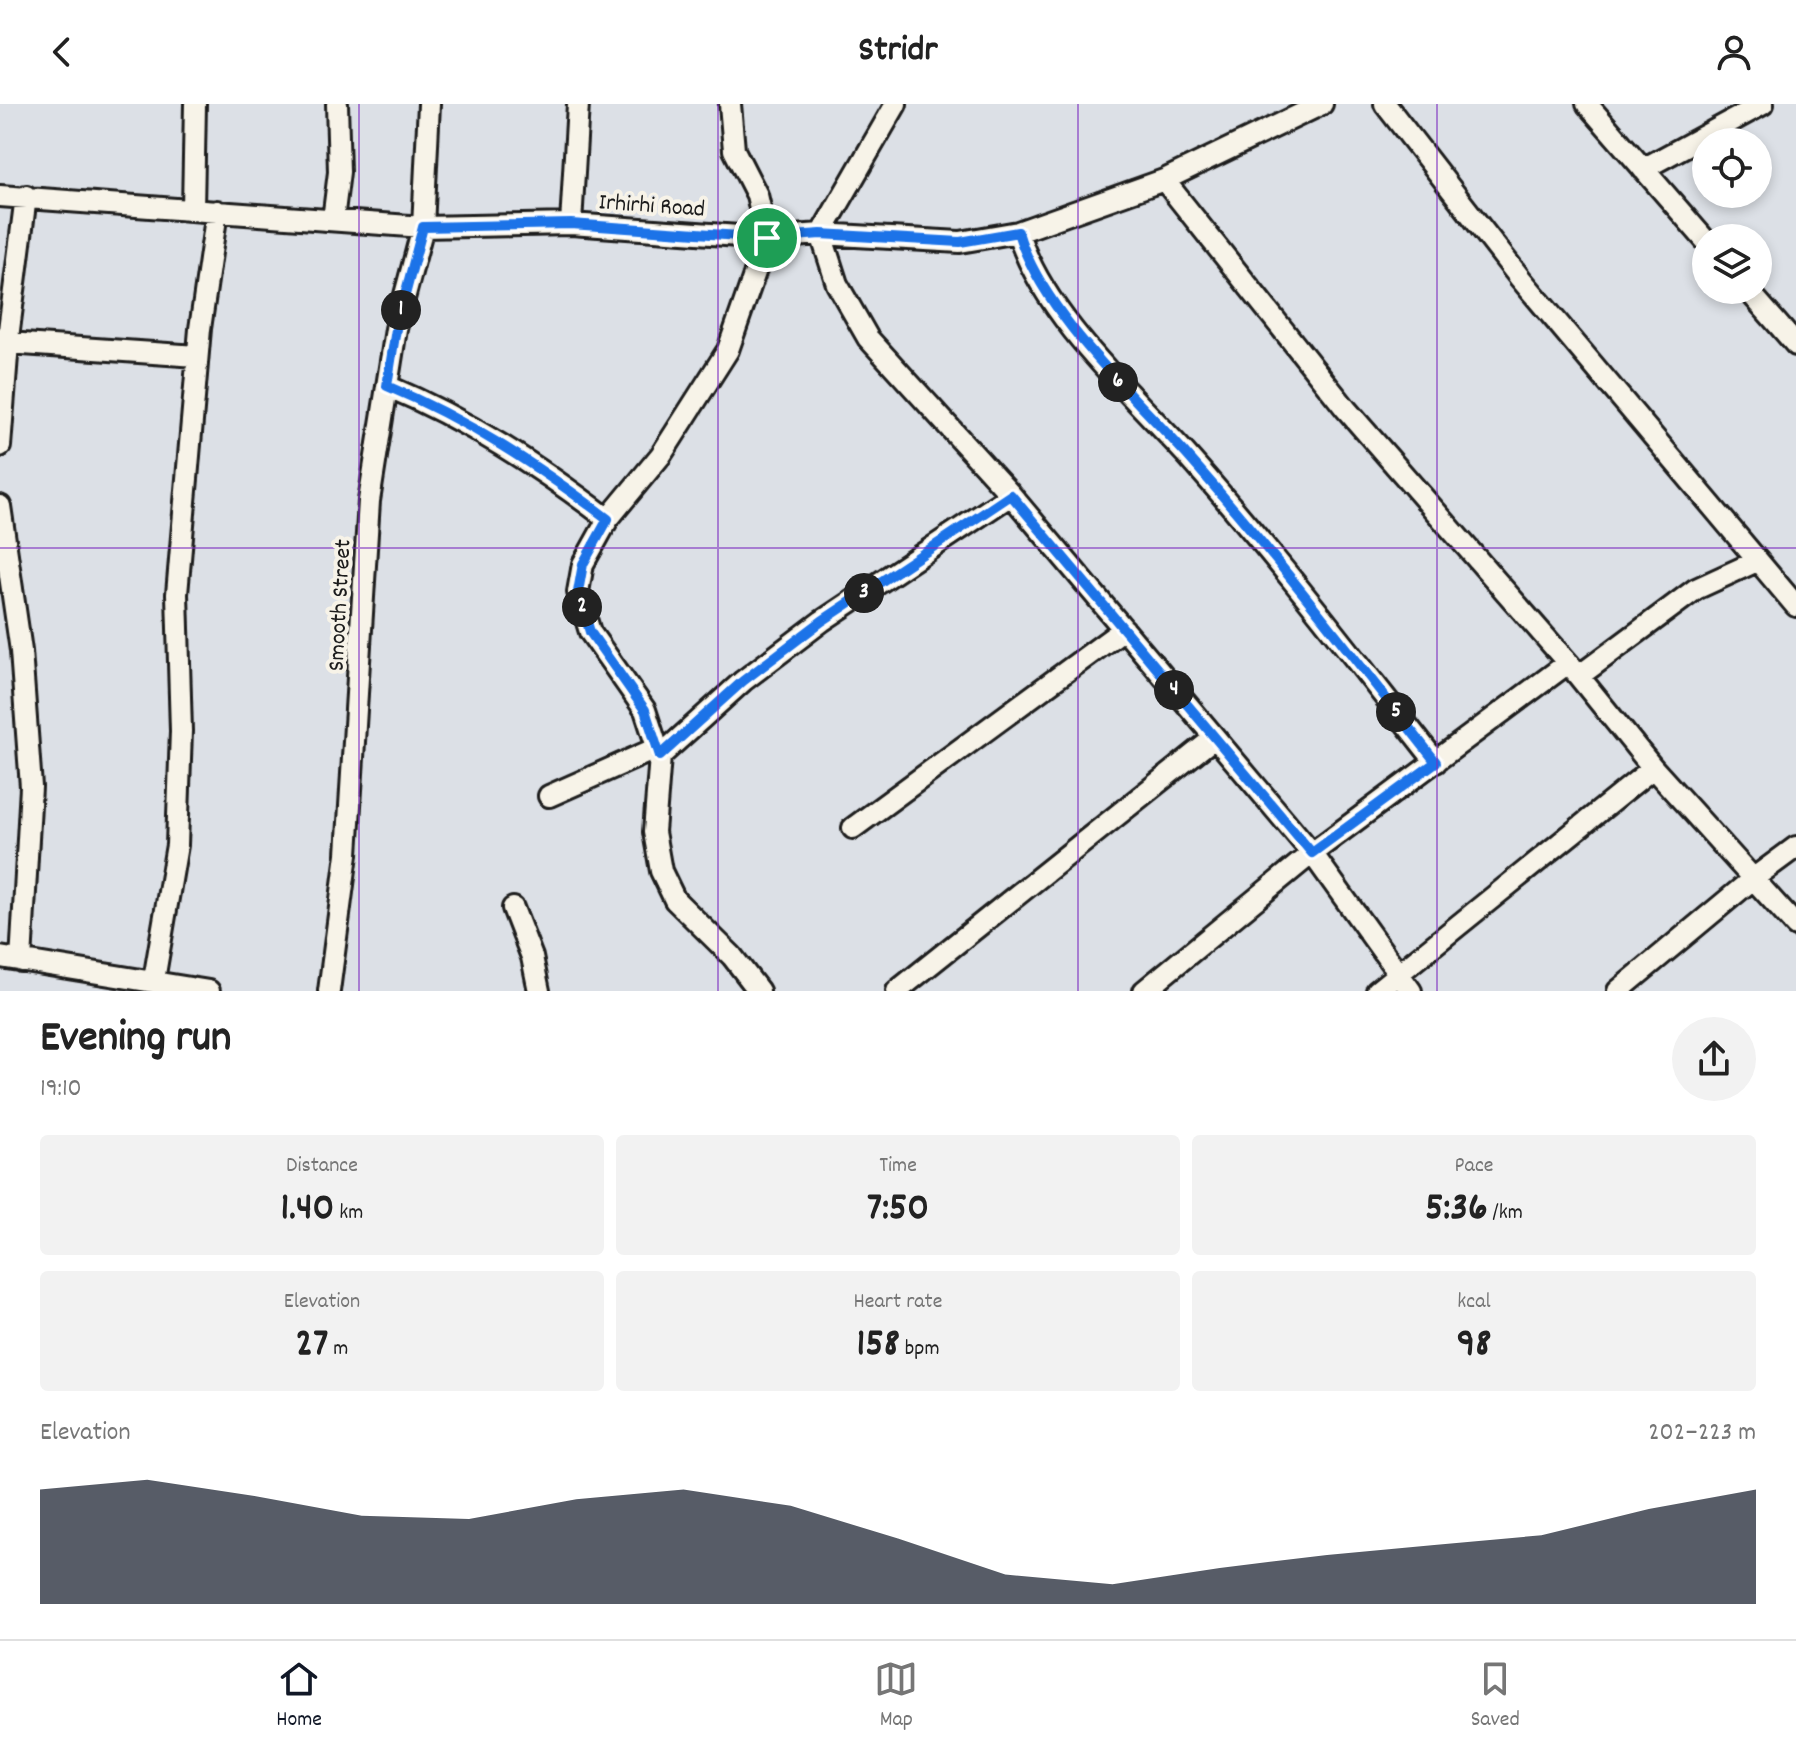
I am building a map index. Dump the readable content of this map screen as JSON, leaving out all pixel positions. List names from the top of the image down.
{
  "streets": {
    "street": ["Irhirhi Road", "Smooth Street"]
  },
  "crossings": [
    ["Irhirhi Road", "Smooth Street"]
  ],
  "page": {
    "header": "Stridr",
    "pins": [
      "1",
      "6",
      "3",
      "2",
      "4",
      "5"
    ],
    "heading": ["Evening run", "19:10"],
    "stats": [
      ["Distance", "1.40 km"],
      ["Time", "7:50"],
      ["Pace", "5:36 /km"],
      ["Elevation", "27 m"],
      ["Heart rate", "158 bpm"],
      ["kcal", "98"]
    ],
    "chart": ["Elevation", "202–223 m"],
    "tabs": ["Home", "Map", "Saved"]
  }
}
